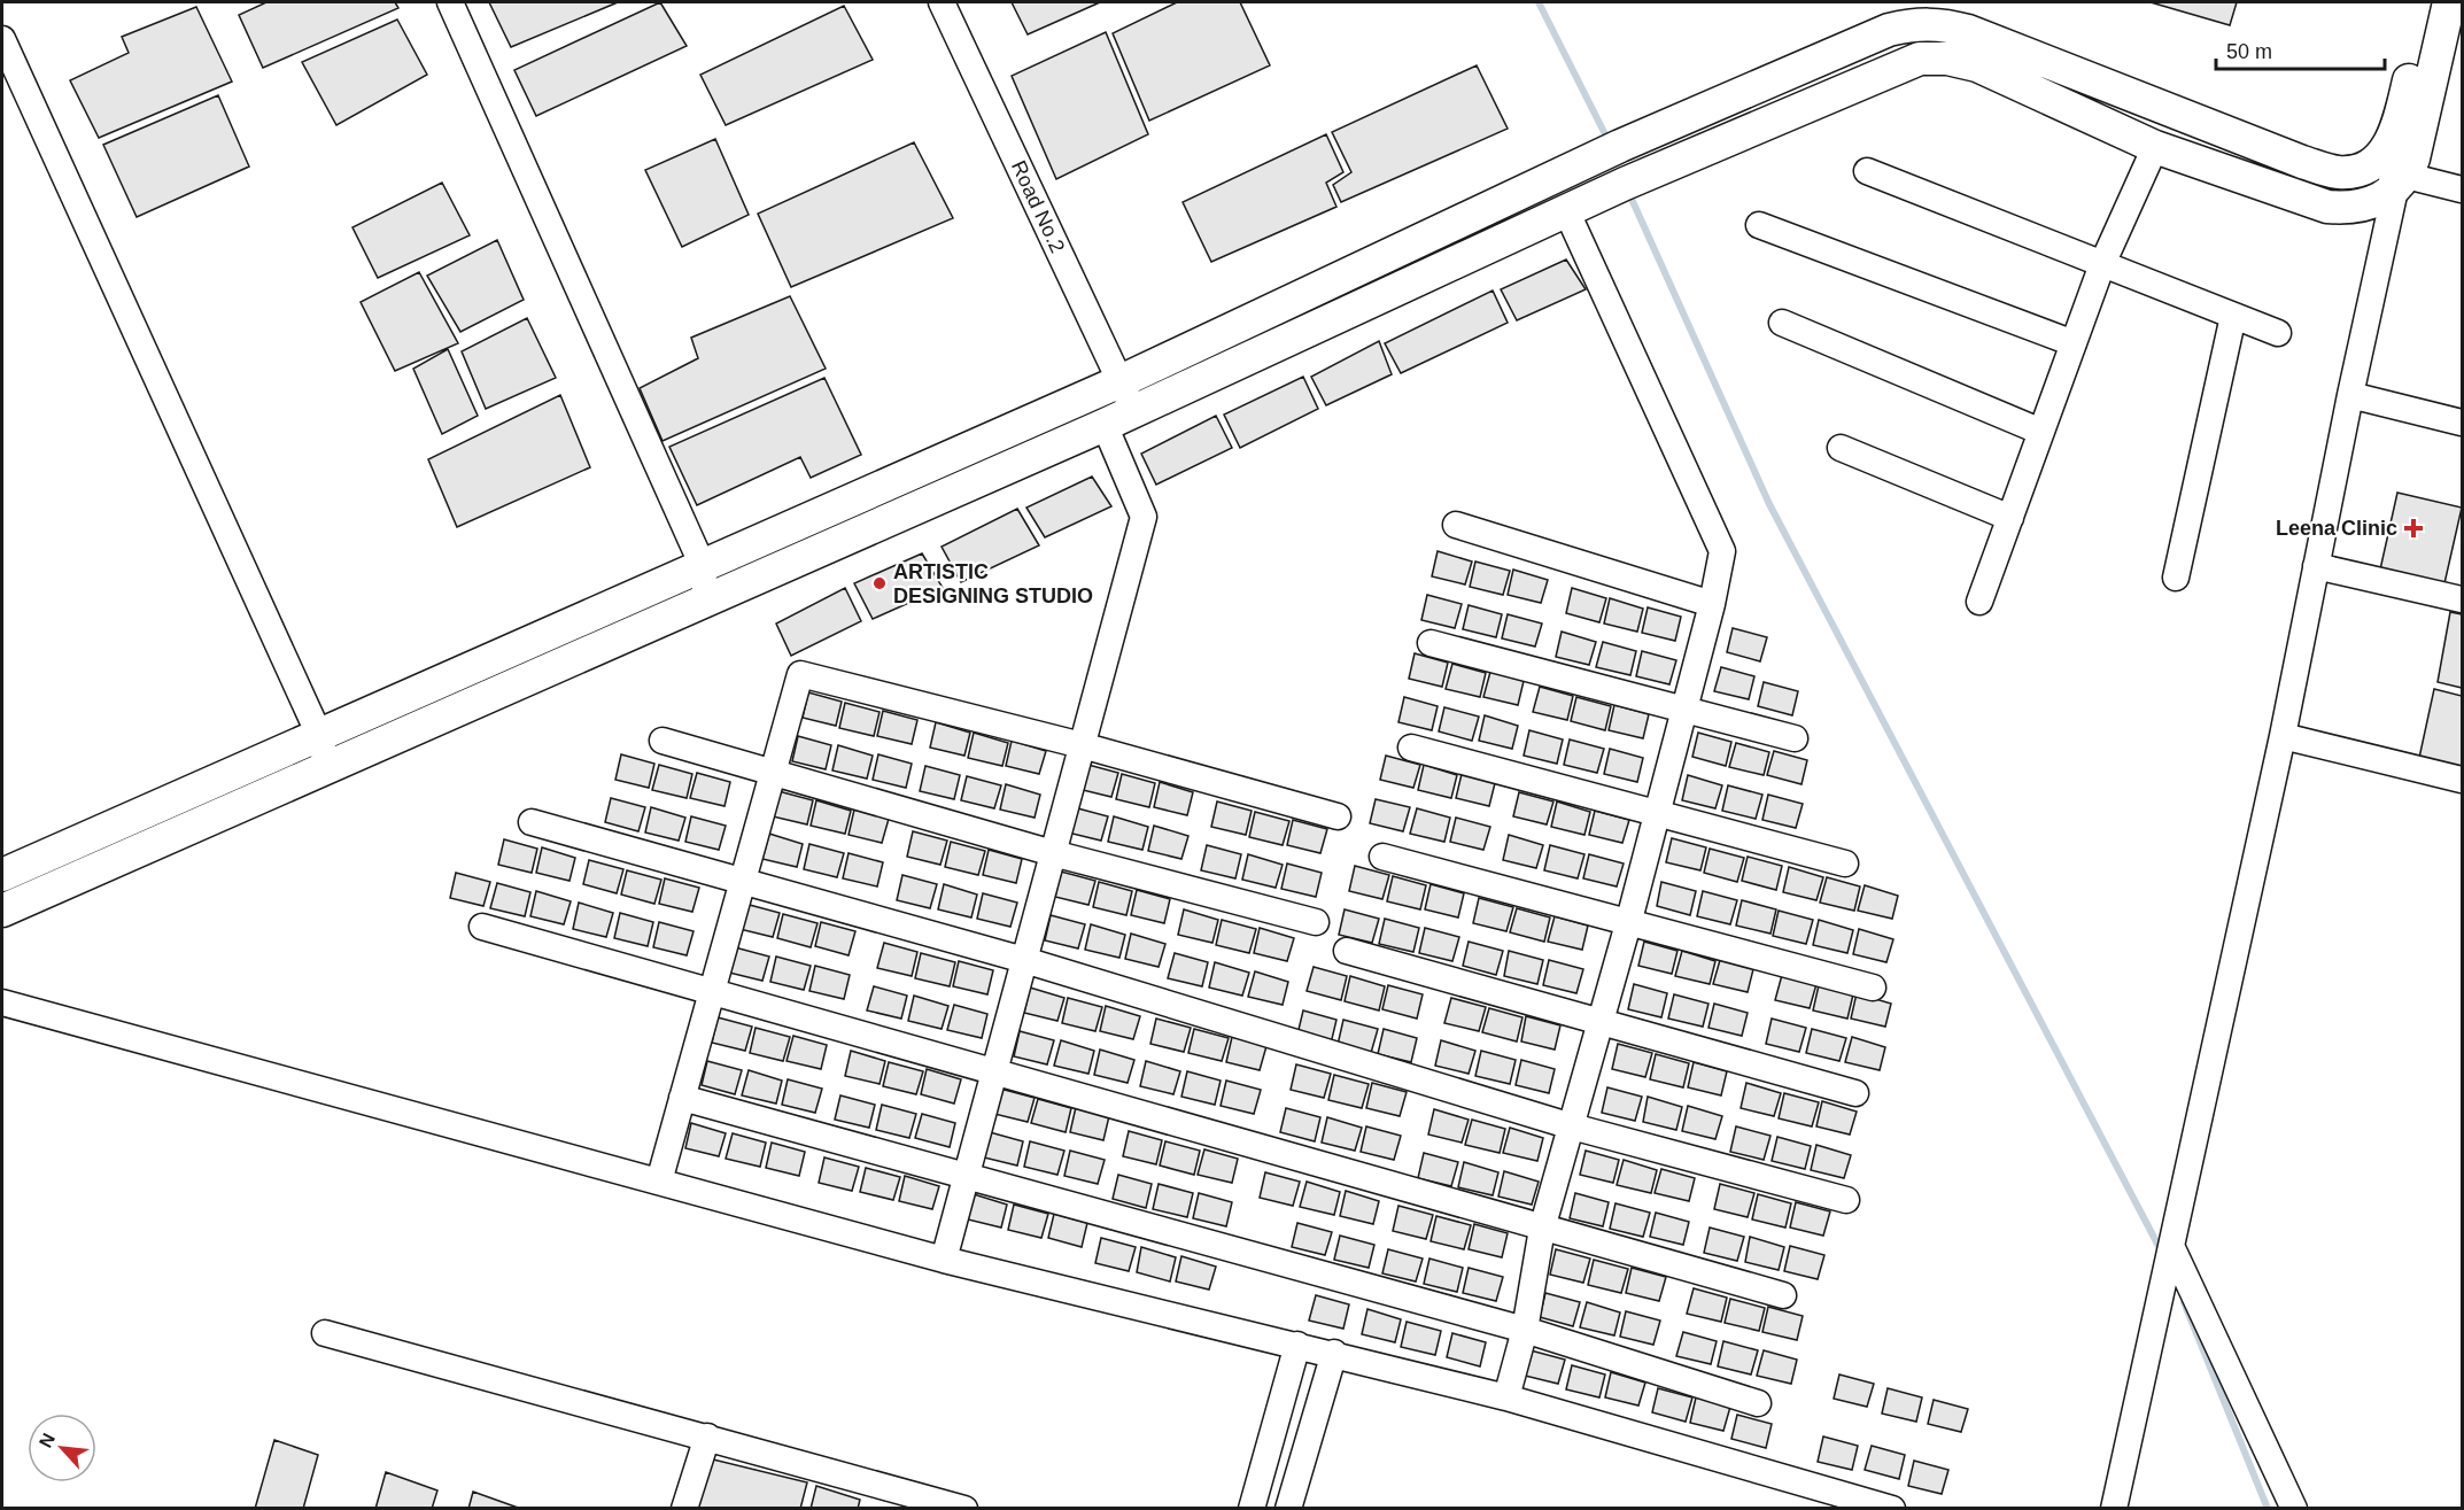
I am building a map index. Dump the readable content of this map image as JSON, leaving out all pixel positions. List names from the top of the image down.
{
  "streets": {
    "street": ["Road No.2"]
  },
  "places": {
    "health": ["Leena Clinic"],
    "other": ["ARTISTIC DESIGNING STUDIO"]
  },
  "scale_bar": "50 m",
  "north": "top left"
}
